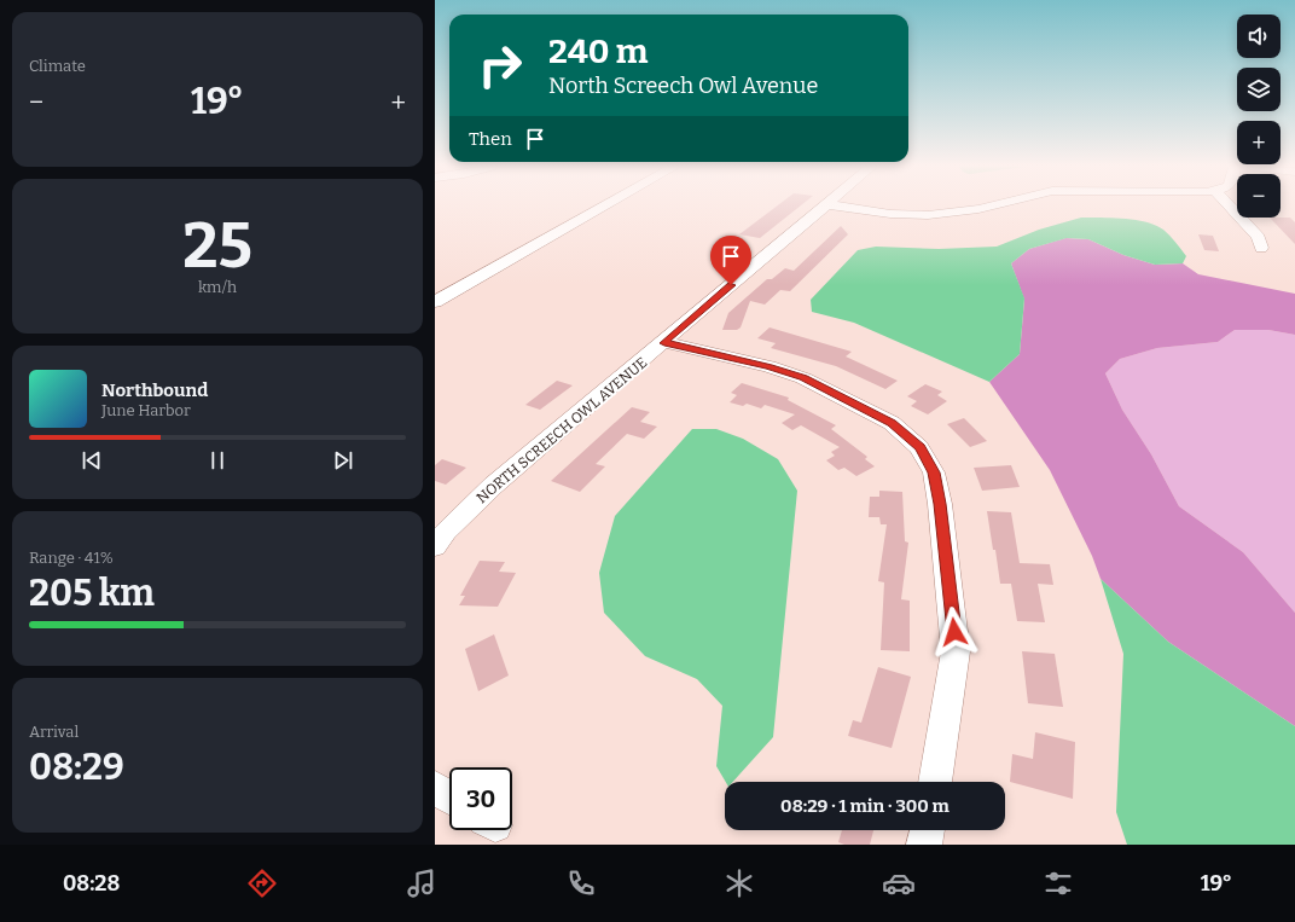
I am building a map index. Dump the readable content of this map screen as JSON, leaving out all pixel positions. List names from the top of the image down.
{
  "streets": {
    "street": ["NORTH SCREECH OWL AVENUE"]
  },
  "page": {
    "tile": [
      "Climate",
      ["25", "km/h"],
      ["Range · 41%", "205 km"],
      ["Arrival", "08:29"]
    ],
    "map_buttons": ["+", "−"],
    "turn": ["240 m", "North Screech Owl Avenue"],
    "heat": ["−", "19°", "+"],
    "then": "Then",
    "song": ["Northbound", "June Harbor"],
    "limit": "30",
    "trip": "08:29 · 1 min · 300 m",
    "tabs": ["08:28", "19°"]
  }
}
